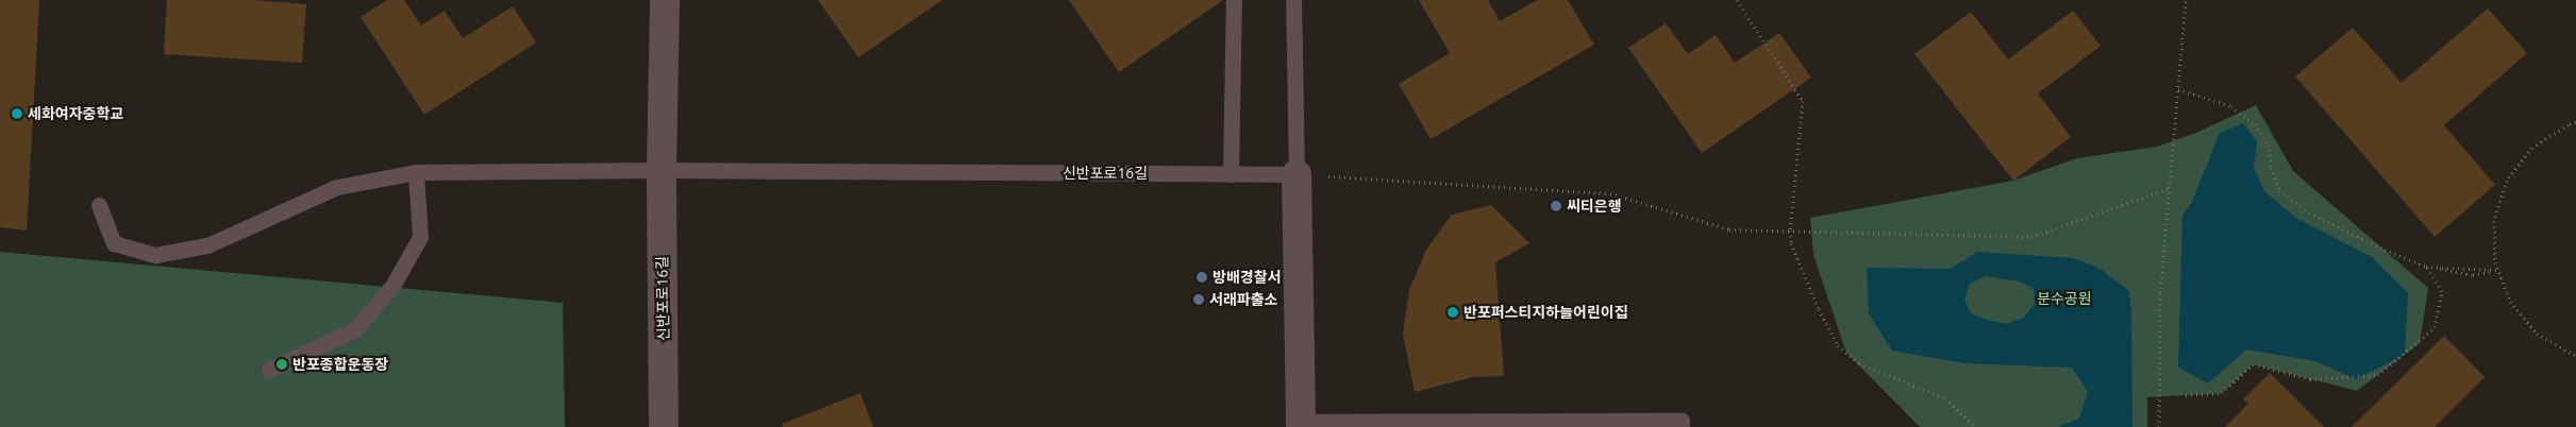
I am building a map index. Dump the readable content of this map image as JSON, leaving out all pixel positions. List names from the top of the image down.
{
  "streets": {
    "street": ["신반포로16길"]
  },
  "parks": ["분수공원"],
  "places": [
    "세화여자중학교",
    "씨티은행",
    "방배경찰서",
    "서래파출소",
    "반포퍼스티지하늘어린이집",
    "반포종합운동장"
  ]
}
